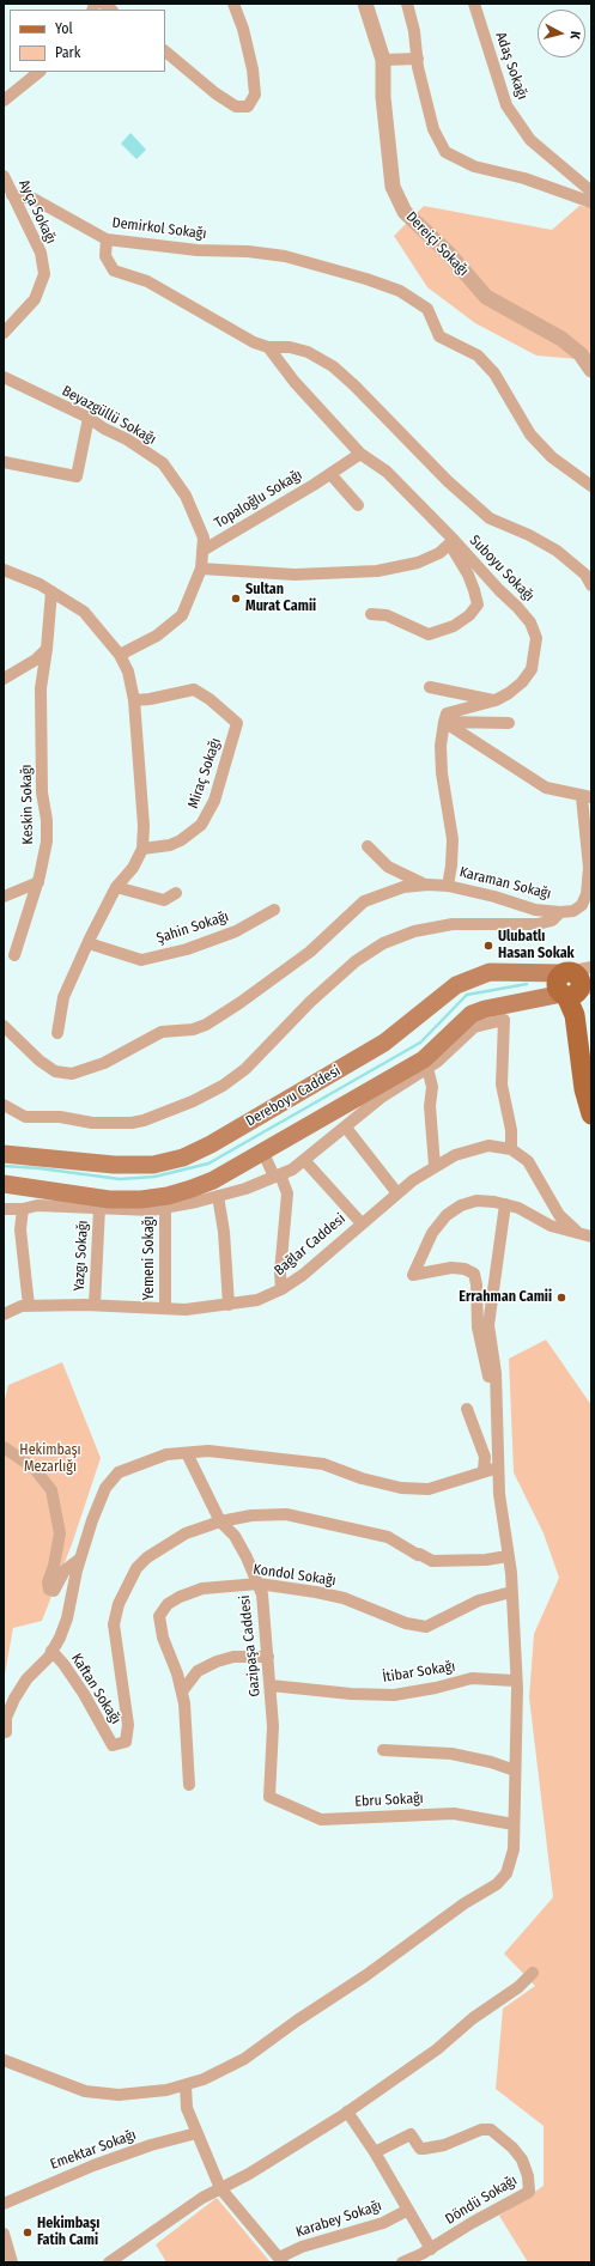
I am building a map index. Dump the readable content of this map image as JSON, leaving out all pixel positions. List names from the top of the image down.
{
  "streets": {
    "main road": ["Dereboyu Caddesi"],
    "street": [
      "Adaş Sokağı",
      "Ayça Sokağı",
      "Demirkol Sokağı",
      "Dereiçi Sokağı",
      "Beyazgüllü Sokağı",
      "Topaloğlu Sokağı",
      "Suboyu Sokağı",
      "Miraç Sokağı",
      "Keskin Sokağı",
      "Karaman Sokağı",
      "Şahin Sokağı",
      "Bağlar Caddesi",
      "Yazgı Sokağı",
      "Yemeni Sokağı",
      "Kondol Sokağı",
      "Gazipaşa Caddesi",
      "İtibar Sokağı",
      "Kaftan Sokağı",
      "Ebru Sokağı",
      "Emektar Sokağı",
      "Döndü Sokağı",
      "Karabey Sokağı"
    ]
  },
  "crossings": [
    ["Ayça Sokağı", "Demirkol Sokağı"],
    ["Beyazgüllü Sokağı", "Topaloğlu Sokağı"],
    ["Topaloğlu Sokağı", "Suboyu Sokağı"],
    ["Bağlar Caddesi", "Yazgı Sokağı"],
    ["Bağlar Caddesi", "Yemeni Sokağı"],
    ["Kondol Sokağı", "Gazipaşa Caddesi"],
    ["Gazipaşa Caddesi", "İtibar Sokağı"],
    ["Gazipaşa Caddesi", "Kaftan Sokağı"],
    ["Gazipaşa Caddesi", "Ebru Sokağı"]
  ],
  "parks": ["Hekimbaşı Mezarlığı"],
  "places": [
    "Sultan Murat Camii",
    "Ulubatlı Hasan Sokak",
    "Errahman Camii",
    "Hekimbaşı Fatih Cami"
  ],
  "legend": ["Yol", "Park"],
  "north": "right"
}
